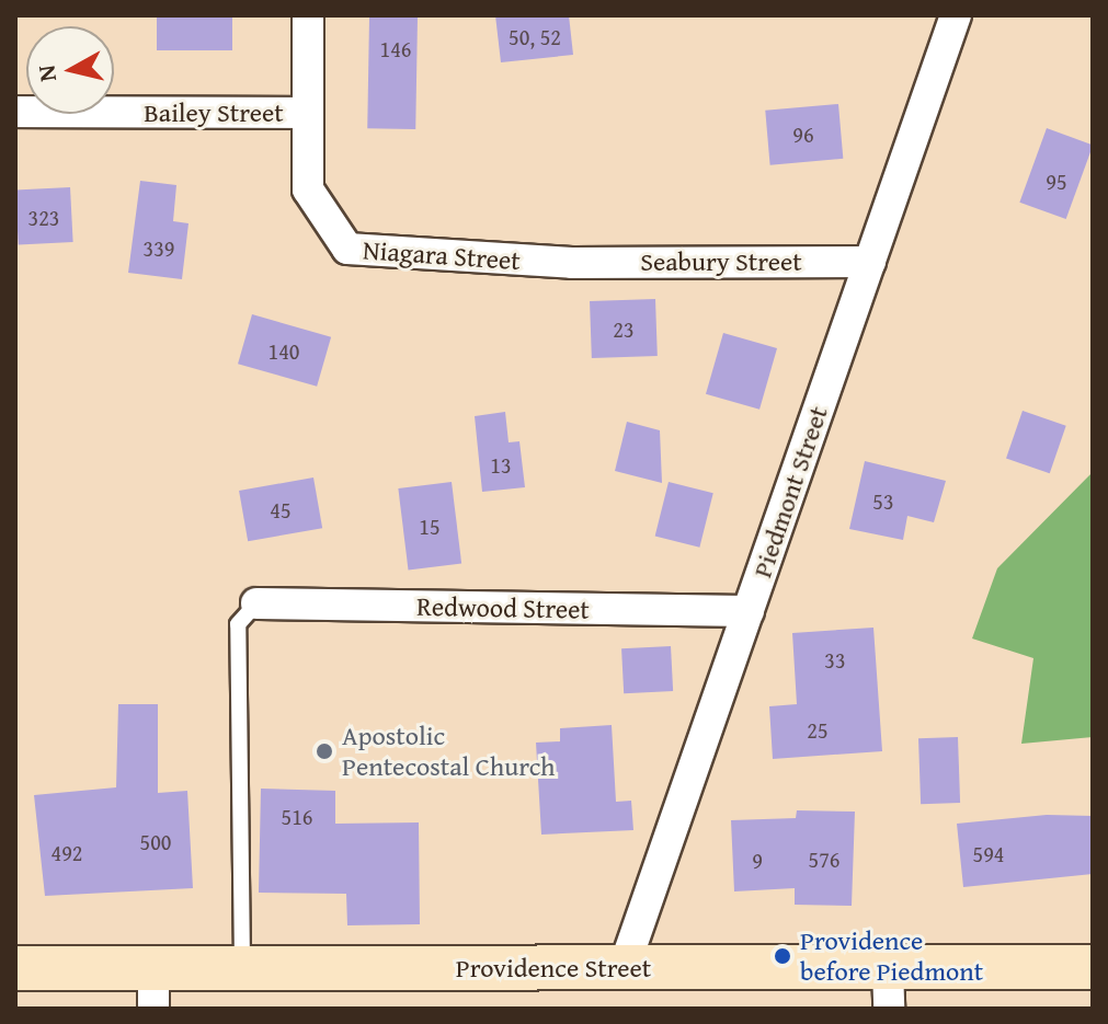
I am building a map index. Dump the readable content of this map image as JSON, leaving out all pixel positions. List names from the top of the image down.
{
  "streets": {
    "main road": ["Providence Street"],
    "street": [
      "Bailey Street",
      "Niagara Street",
      "Seabury Street",
      "Piedmont Street",
      "Redwood Street"
    ]
  },
  "crossings": [
    ["Bailey Street", "Niagara Street"],
    ["Niagara Street", "Seabury Street"],
    ["Seabury Street", "Piedmont Street"],
    ["Piedmont Street", "Redwood Street"],
    ["Piedmont Street", "Providence Street"]
  ],
  "places": ["Apostolic Pentecostal Church", "Providence before Piedmont"],
  "house_numbers": [
    "50, 52",
    "146",
    "96",
    "95",
    "323",
    "339",
    "23",
    "140",
    "13",
    "53",
    "45",
    "15",
    "33",
    "25",
    "516",
    "500",
    "492",
    "594",
    "576",
    "9"
  ],
  "north": "left"
}
